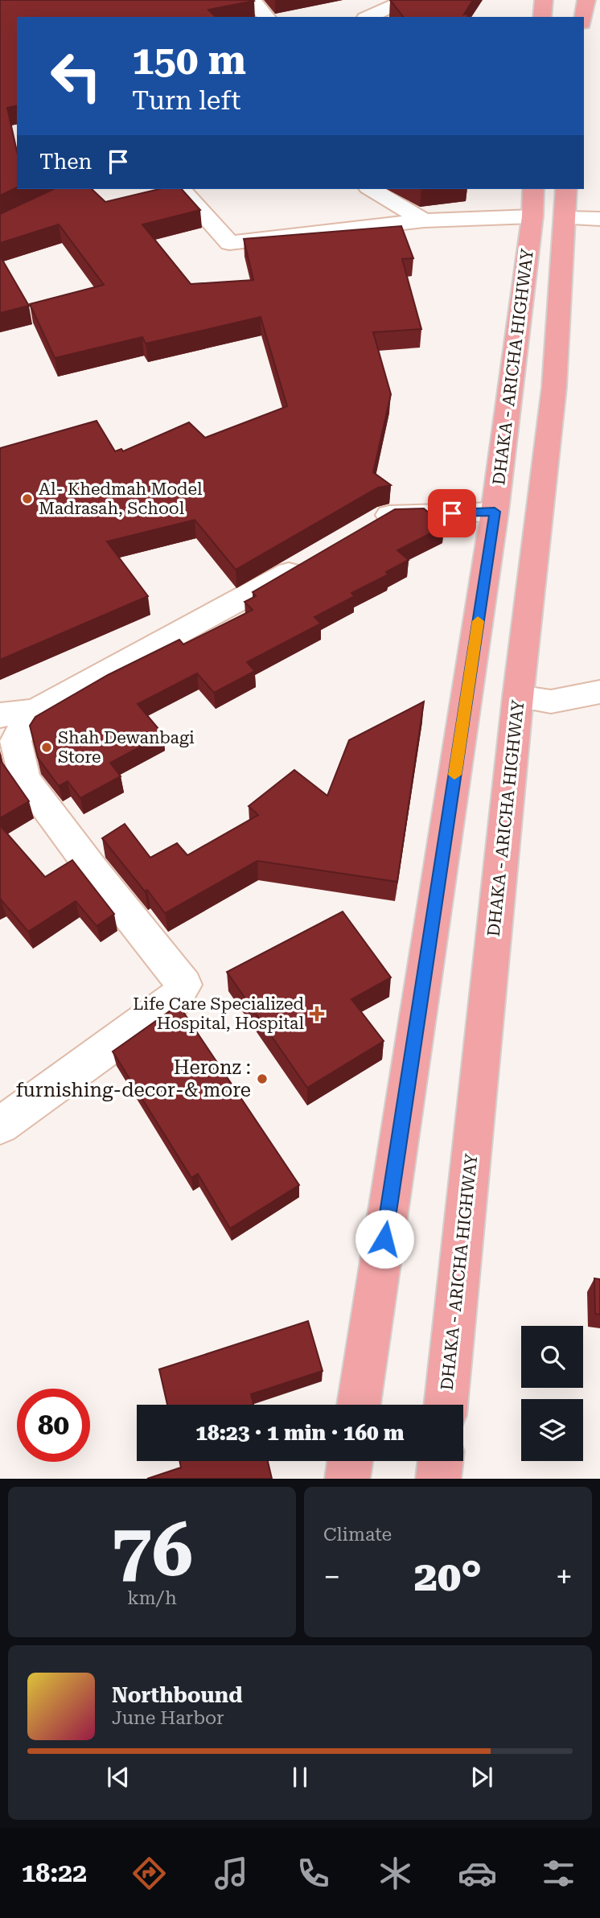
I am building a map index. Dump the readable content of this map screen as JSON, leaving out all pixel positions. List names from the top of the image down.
{
  "streets": {
    "highway": ["DHAKA - ARICHA HIGHWAY"]
  },
  "places": {
    "other": ["Al- Khedmah Model Madrasah, School", "Shah Dewanbagi Store", "Heronz : furnishing-decor-& more"],
    "health": ["Life Care Specialized Hospital, Hospital"]
  },
  "page": {
    "turn": ["150 m", "Turn left"],
    "then": "Then",
    "limit": "80",
    "trip": "18:23 · 1 min · 160 m",
    "tile": [
      ["76", "km/h"],
      "Climate"
    ],
    "heat": ["−", "20°", "+"],
    "song": ["Northbound", "June Harbor"],
    "tabs": "18:22"
  }
}
